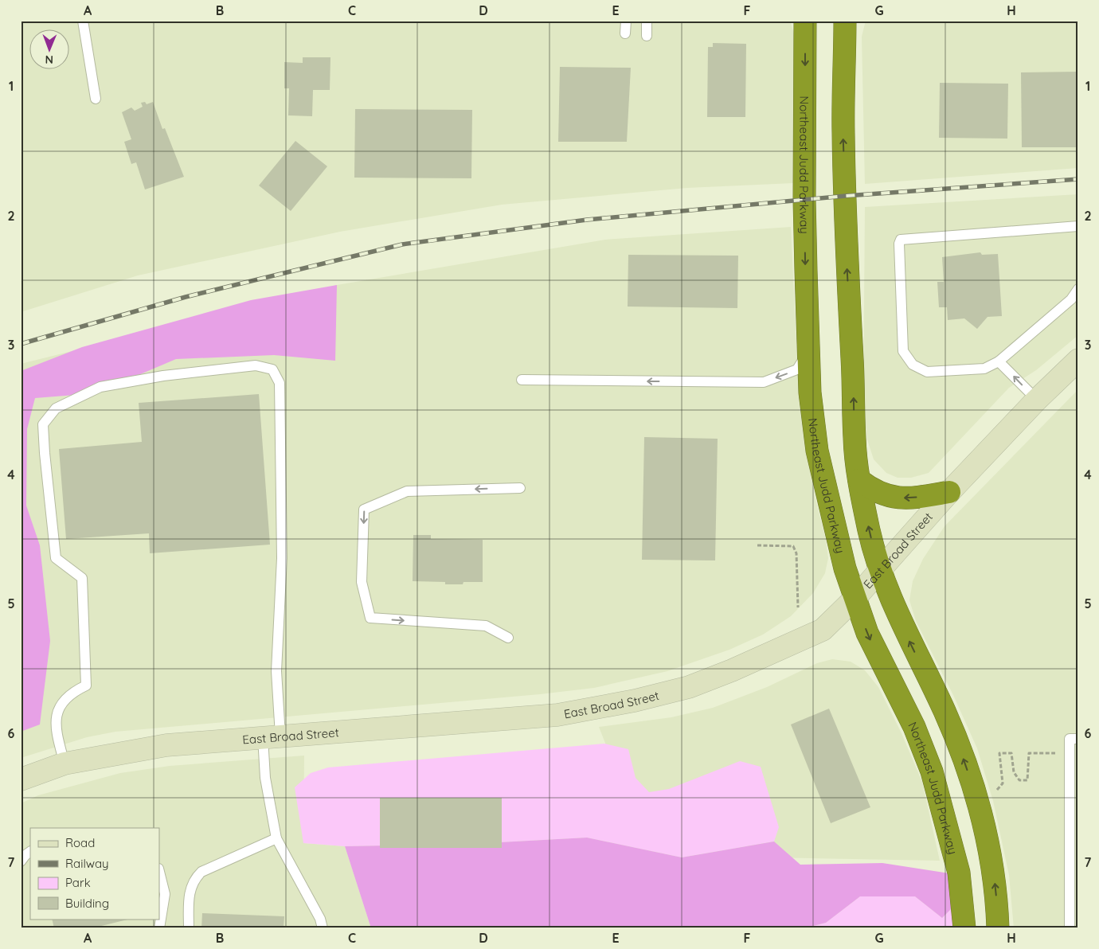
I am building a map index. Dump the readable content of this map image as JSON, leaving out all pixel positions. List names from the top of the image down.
{
  "streets": {
    "highway": ["Northeast Judd Parkway"],
    "main road": ["East Broad Street"]
  },
  "crossings": [
    ["Northeast Judd Parkway", "East Broad Street"]
  ],
  "legend": [
    "Road",
    "Railway",
    "Park",
    "Building"
  ],
  "north": "bottom",
  "grid": {
    "columns": [
      "A",
      "B",
      "C",
      "D",
      "E",
      "F",
      "G",
      "H"
    ],
    "rows": [
      "1",
      "2",
      "3",
      "4",
      "5",
      "6",
      "7"
    ]
  }
}
